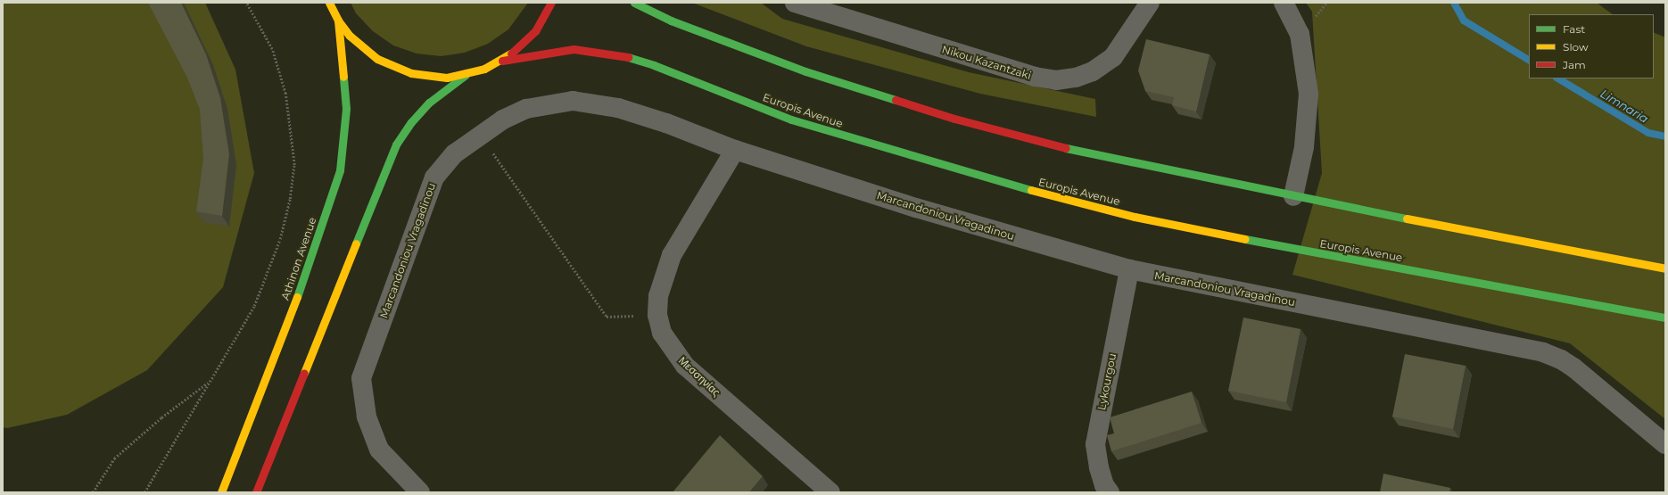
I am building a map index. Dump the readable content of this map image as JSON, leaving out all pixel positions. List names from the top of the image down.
{
  "streets": {
    "main road": ["Europis Avenue", "Athinon Avenue"],
    "street": [
      "Nikou Kazantzaki",
      "Marcandoniou Vragadinou",
      "Μεσσηνίας",
      "Lykourgou"
    ]
  },
  "crossings": [
    ["Marcandoniou Vragadinou", "Μεσσηνίας"],
    ["Marcandoniou Vragadinou", "Lykourgou"]
  ],
  "water": ["Limnaria"],
  "legend": ["Fast", "Slow", "Jam"]
}
